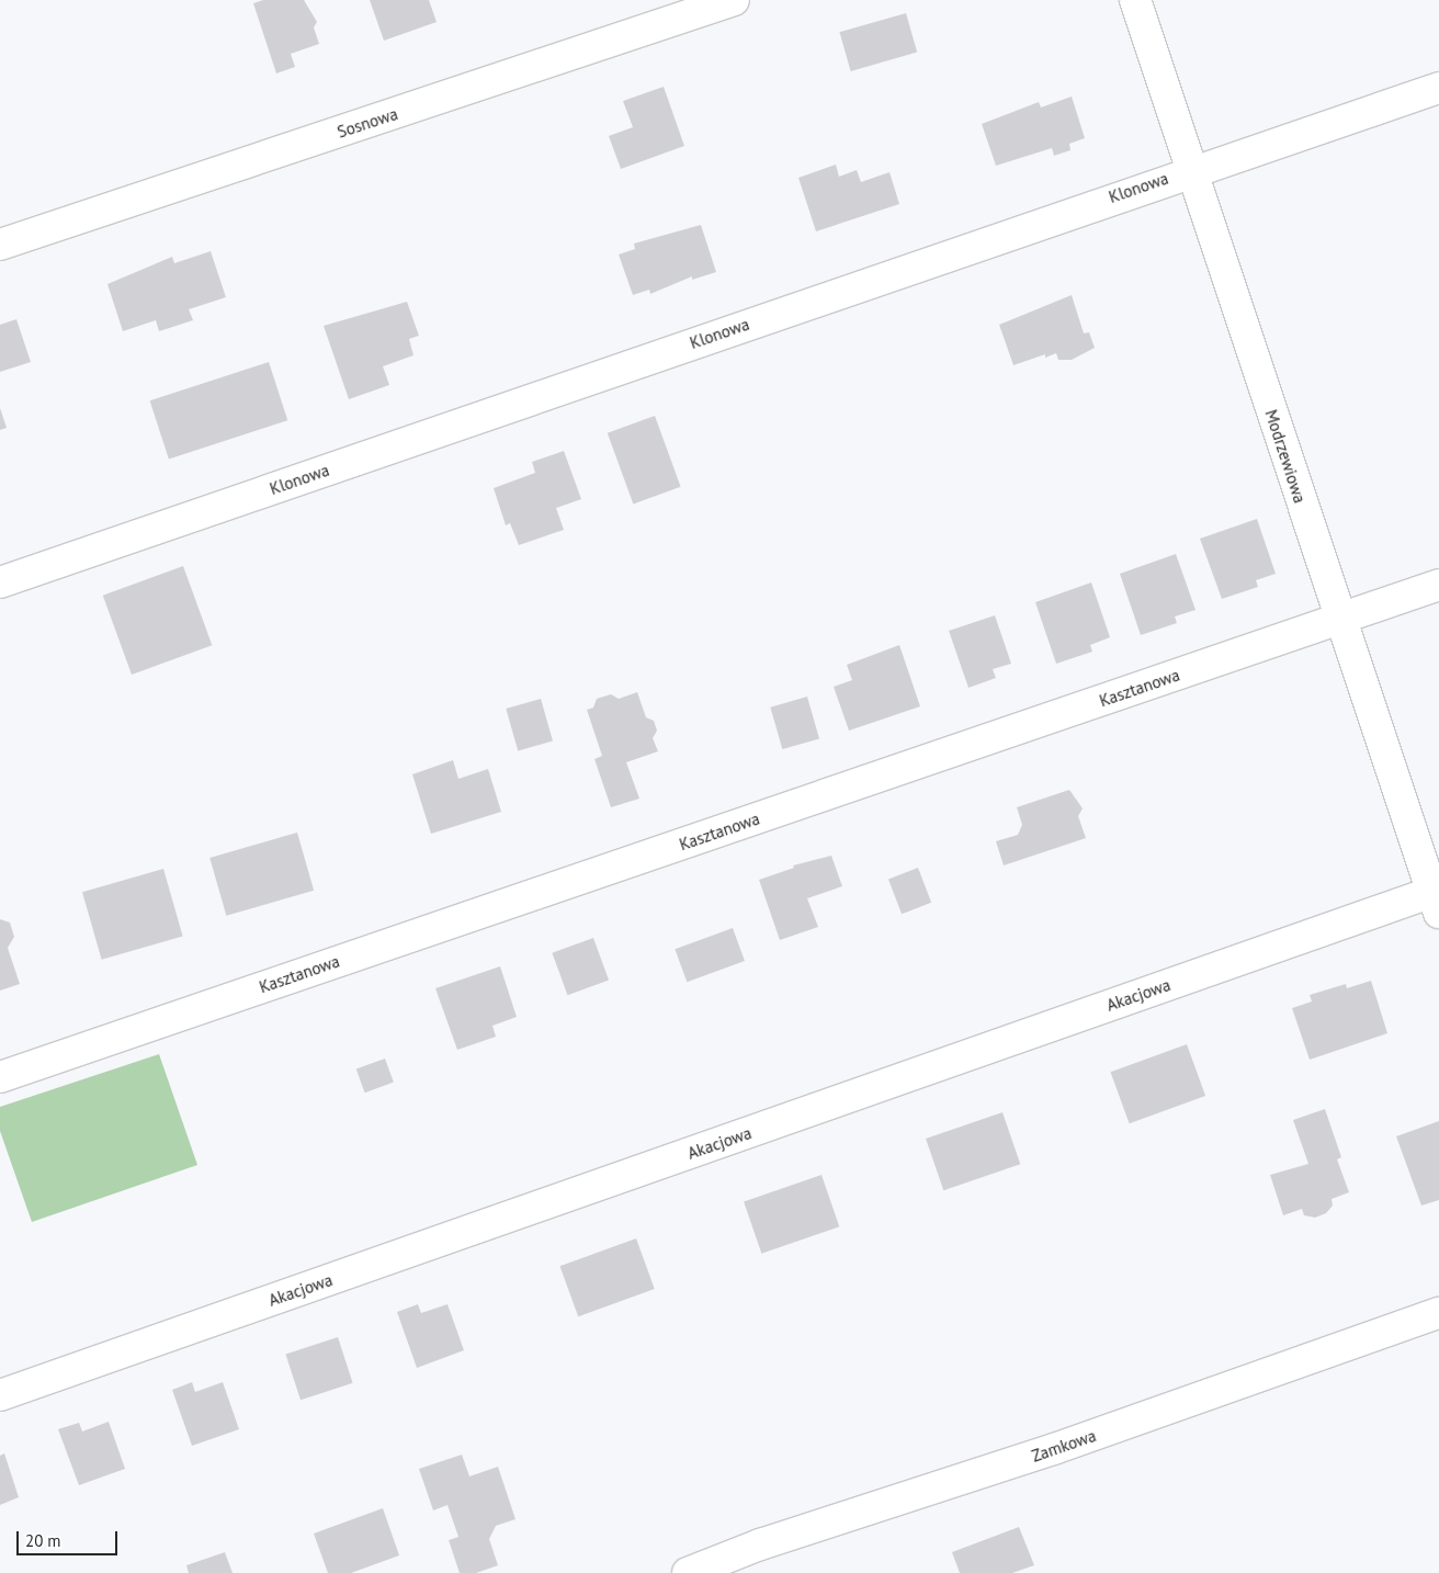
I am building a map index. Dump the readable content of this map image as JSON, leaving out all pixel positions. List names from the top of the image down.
{
  "streets": {
    "street": [
      "Sosnowa",
      "Klonowa",
      "Modrzewiowa",
      "Kasztanowa",
      "Akacjowa",
      "Zamkowa"
    ]
  },
  "crossings": [
    ["Klonowa", "Modrzewiowa"],
    ["Modrzewiowa", "Kasztanowa"],
    ["Modrzewiowa", "Akacjowa"]
  ],
  "scale_bar": "20 m"
}
